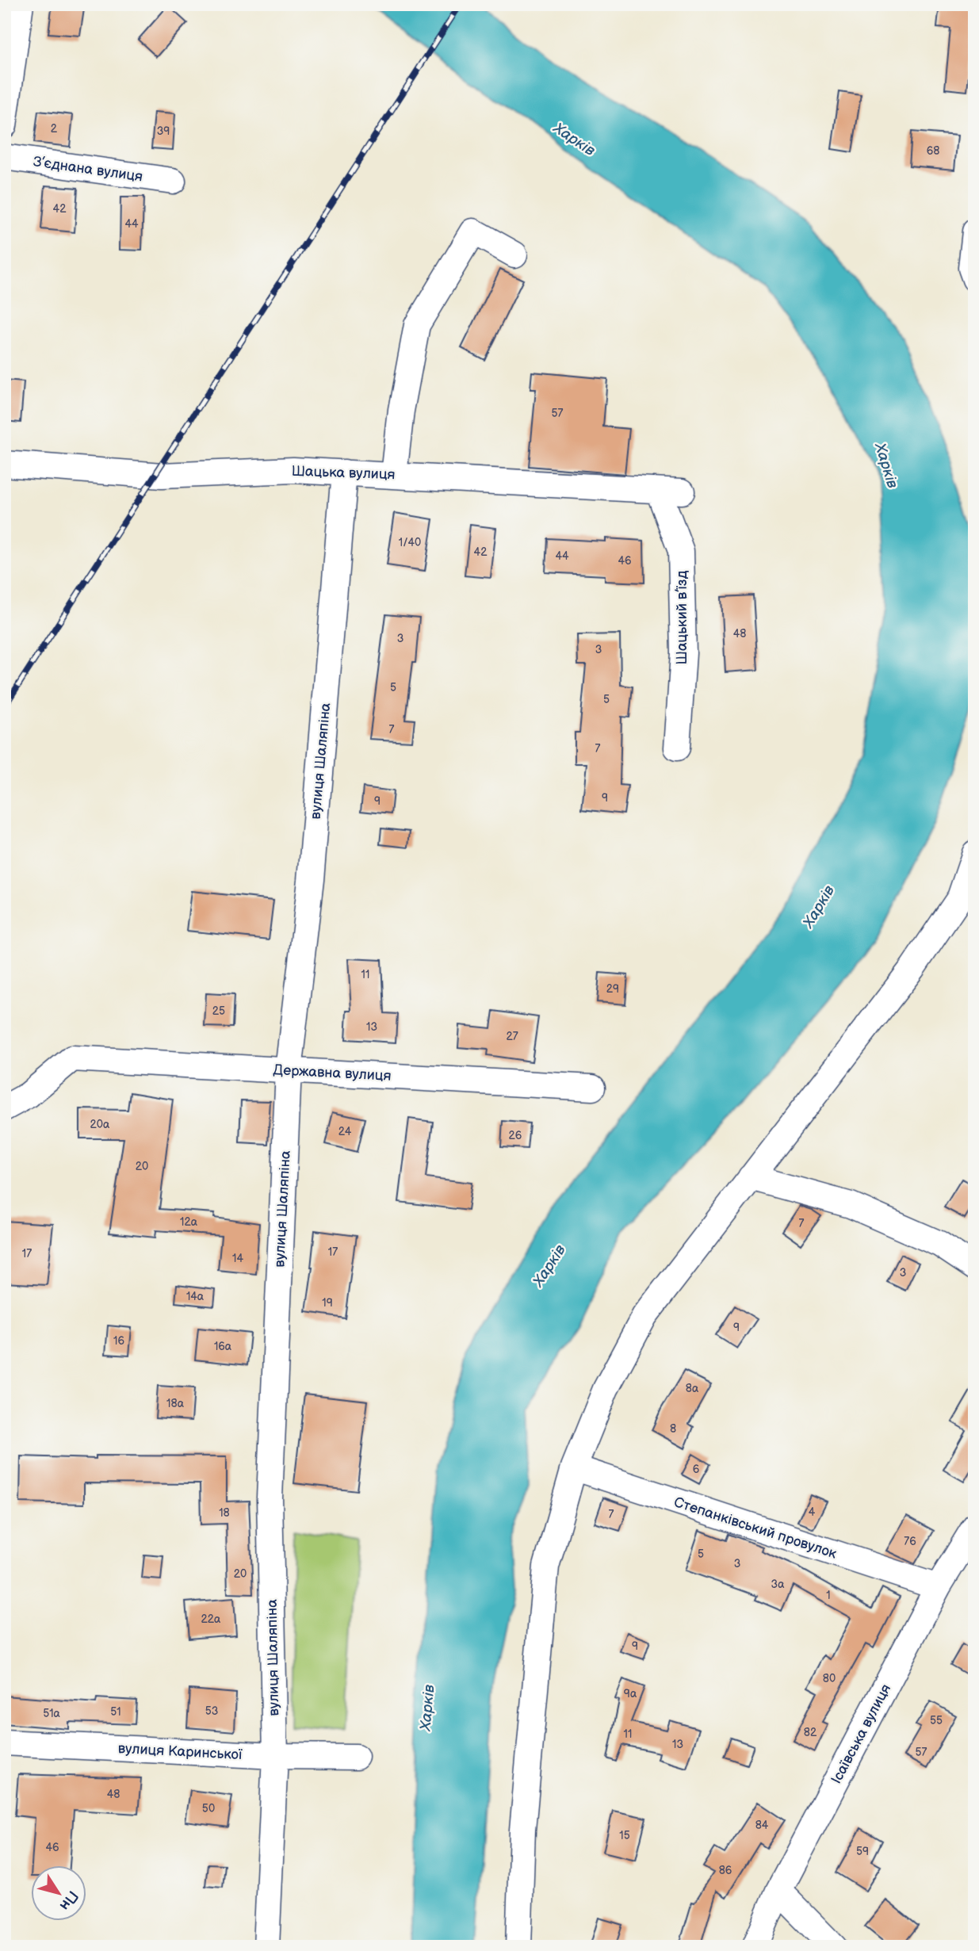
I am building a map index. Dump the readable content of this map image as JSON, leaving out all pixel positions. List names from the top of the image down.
{
  "streets": {
    "street": [
      "З’єднана вулиця",
      "Шацька вулиця",
      "Шацький в’їзд",
      "вулиця Шаляпіна",
      "Державна вулиця",
      "Степанківський провулок",
      "Ісаївська вулиця",
      "вулиця Каринської"
    ]
  },
  "crossings": [
    ["Шацька вулиця", "Шацький в’їзд"],
    ["Шацька вулиця", "вулиця Шаляпіна"],
    ["вулиця Шаляпіна", "Державна вулиця"],
    ["вулиця Шаляпіна", "вулиця Каринської"],
    ["Степанківський провулок", "Ісаївська вулиця"]
  ],
  "water": ["Харків"],
  "house_numbers": [
    "2",
    "39",
    "68",
    "42",
    "44",
    "57",
    "1/40",
    "42",
    "44",
    "46",
    "48",
    "3",
    "3",
    "5",
    "5",
    "7",
    "7",
    "9",
    "9",
    "11",
    "29",
    "25",
    "13",
    "27",
    "20а",
    "24",
    "26",
    "20",
    "12а",
    "7",
    "17",
    "17",
    "14",
    "3",
    "14а",
    "19",
    "9",
    "16",
    "16а",
    "8а",
    "18а",
    "8",
    "6",
    "4",
    "18",
    "7",
    "76",
    "5",
    "3",
    "20",
    "3а",
    "1",
    "22а",
    "9",
    "80",
    "9а",
    "53",
    "51",
    "51а",
    "55",
    "82",
    "11",
    "13",
    "57",
    "48",
    "50",
    "84",
    "15",
    "46",
    "59",
    "86"
  ],
  "north": "bottom right"
}
